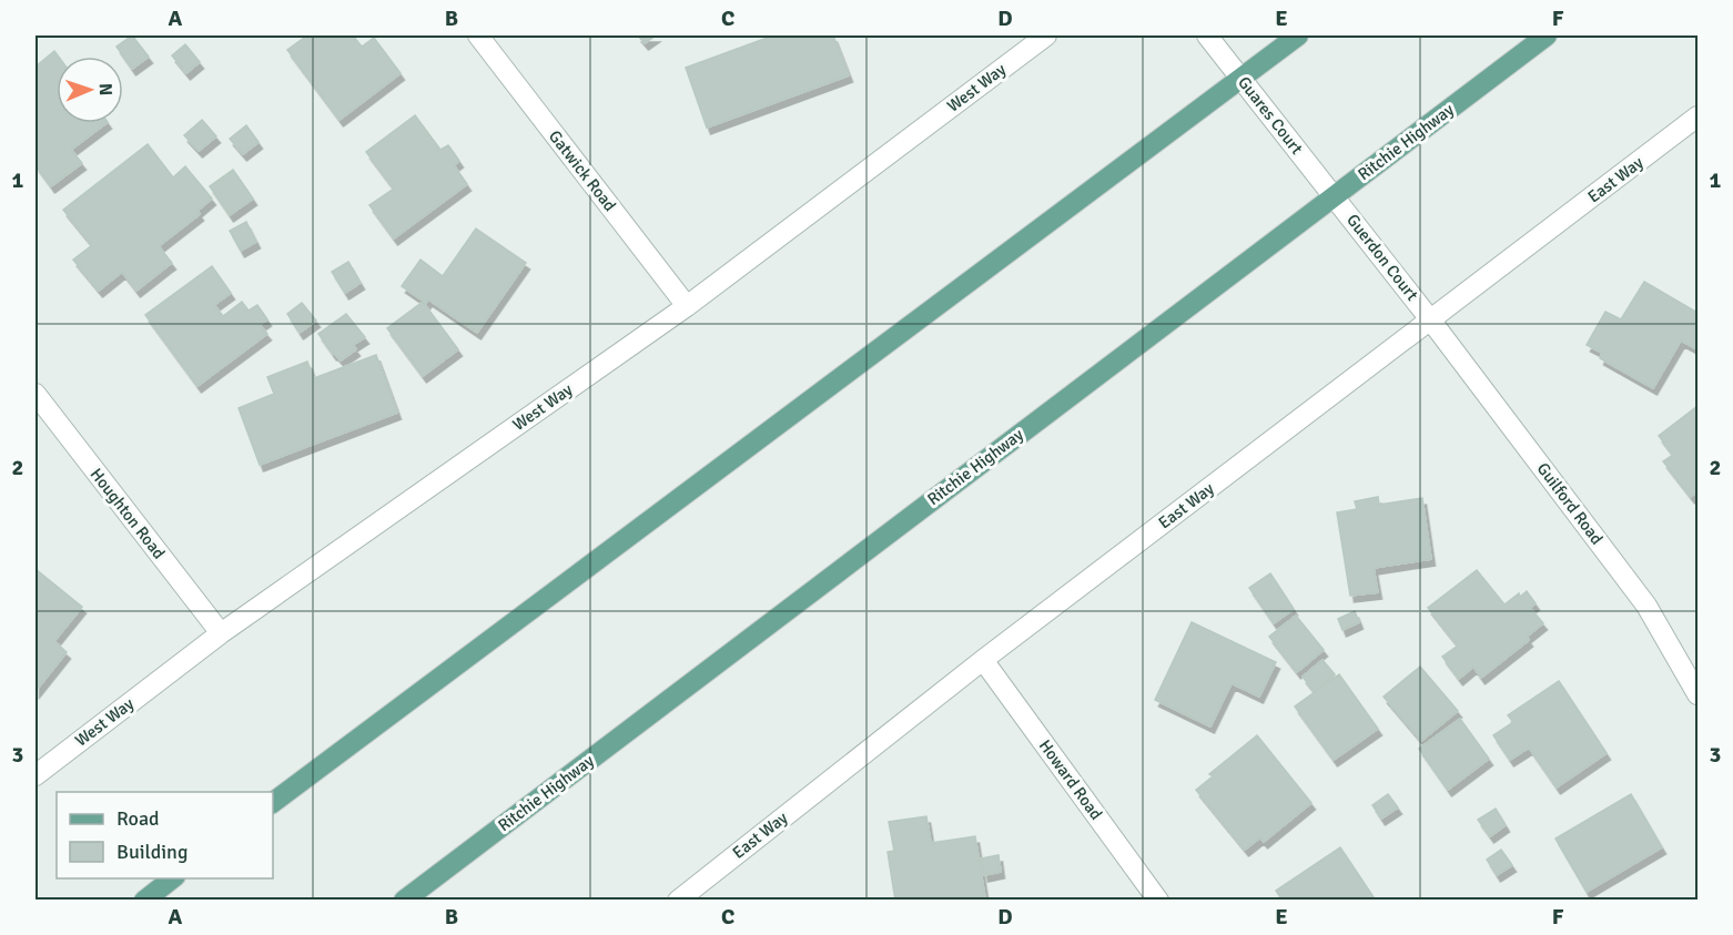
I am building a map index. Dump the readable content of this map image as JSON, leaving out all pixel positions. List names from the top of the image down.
{
  "streets": {
    "main road": ["Ritchie Highway"],
    "street": [
      "West Way",
      "Guares Court",
      "Gatwick Road",
      "East Way",
      "Guerdon Court",
      "Guilford Road",
      "Houghton Road",
      "Howard Road"
    ]
  },
  "crossings": [
    ["West Way", "Gatwick Road"],
    ["West Way", "Houghton Road"],
    ["Guares Court", "Ritchie Highway"],
    ["Guares Court", "Guerdon Court"],
    ["Ritchie Highway", "Guerdon Court"],
    ["East Way", "Guerdon Court"],
    ["East Way", "Guilford Road"],
    ["East Way", "Howard Road"],
    ["Guerdon Court", "Guilford Road"]
  ],
  "legend": ["Road", "Building"],
  "north": "right",
  "grid": {
    "columns": [
      "A",
      "B",
      "C",
      "D",
      "E",
      "F"
    ],
    "rows": ["1", "2", "3"]
  }
}
